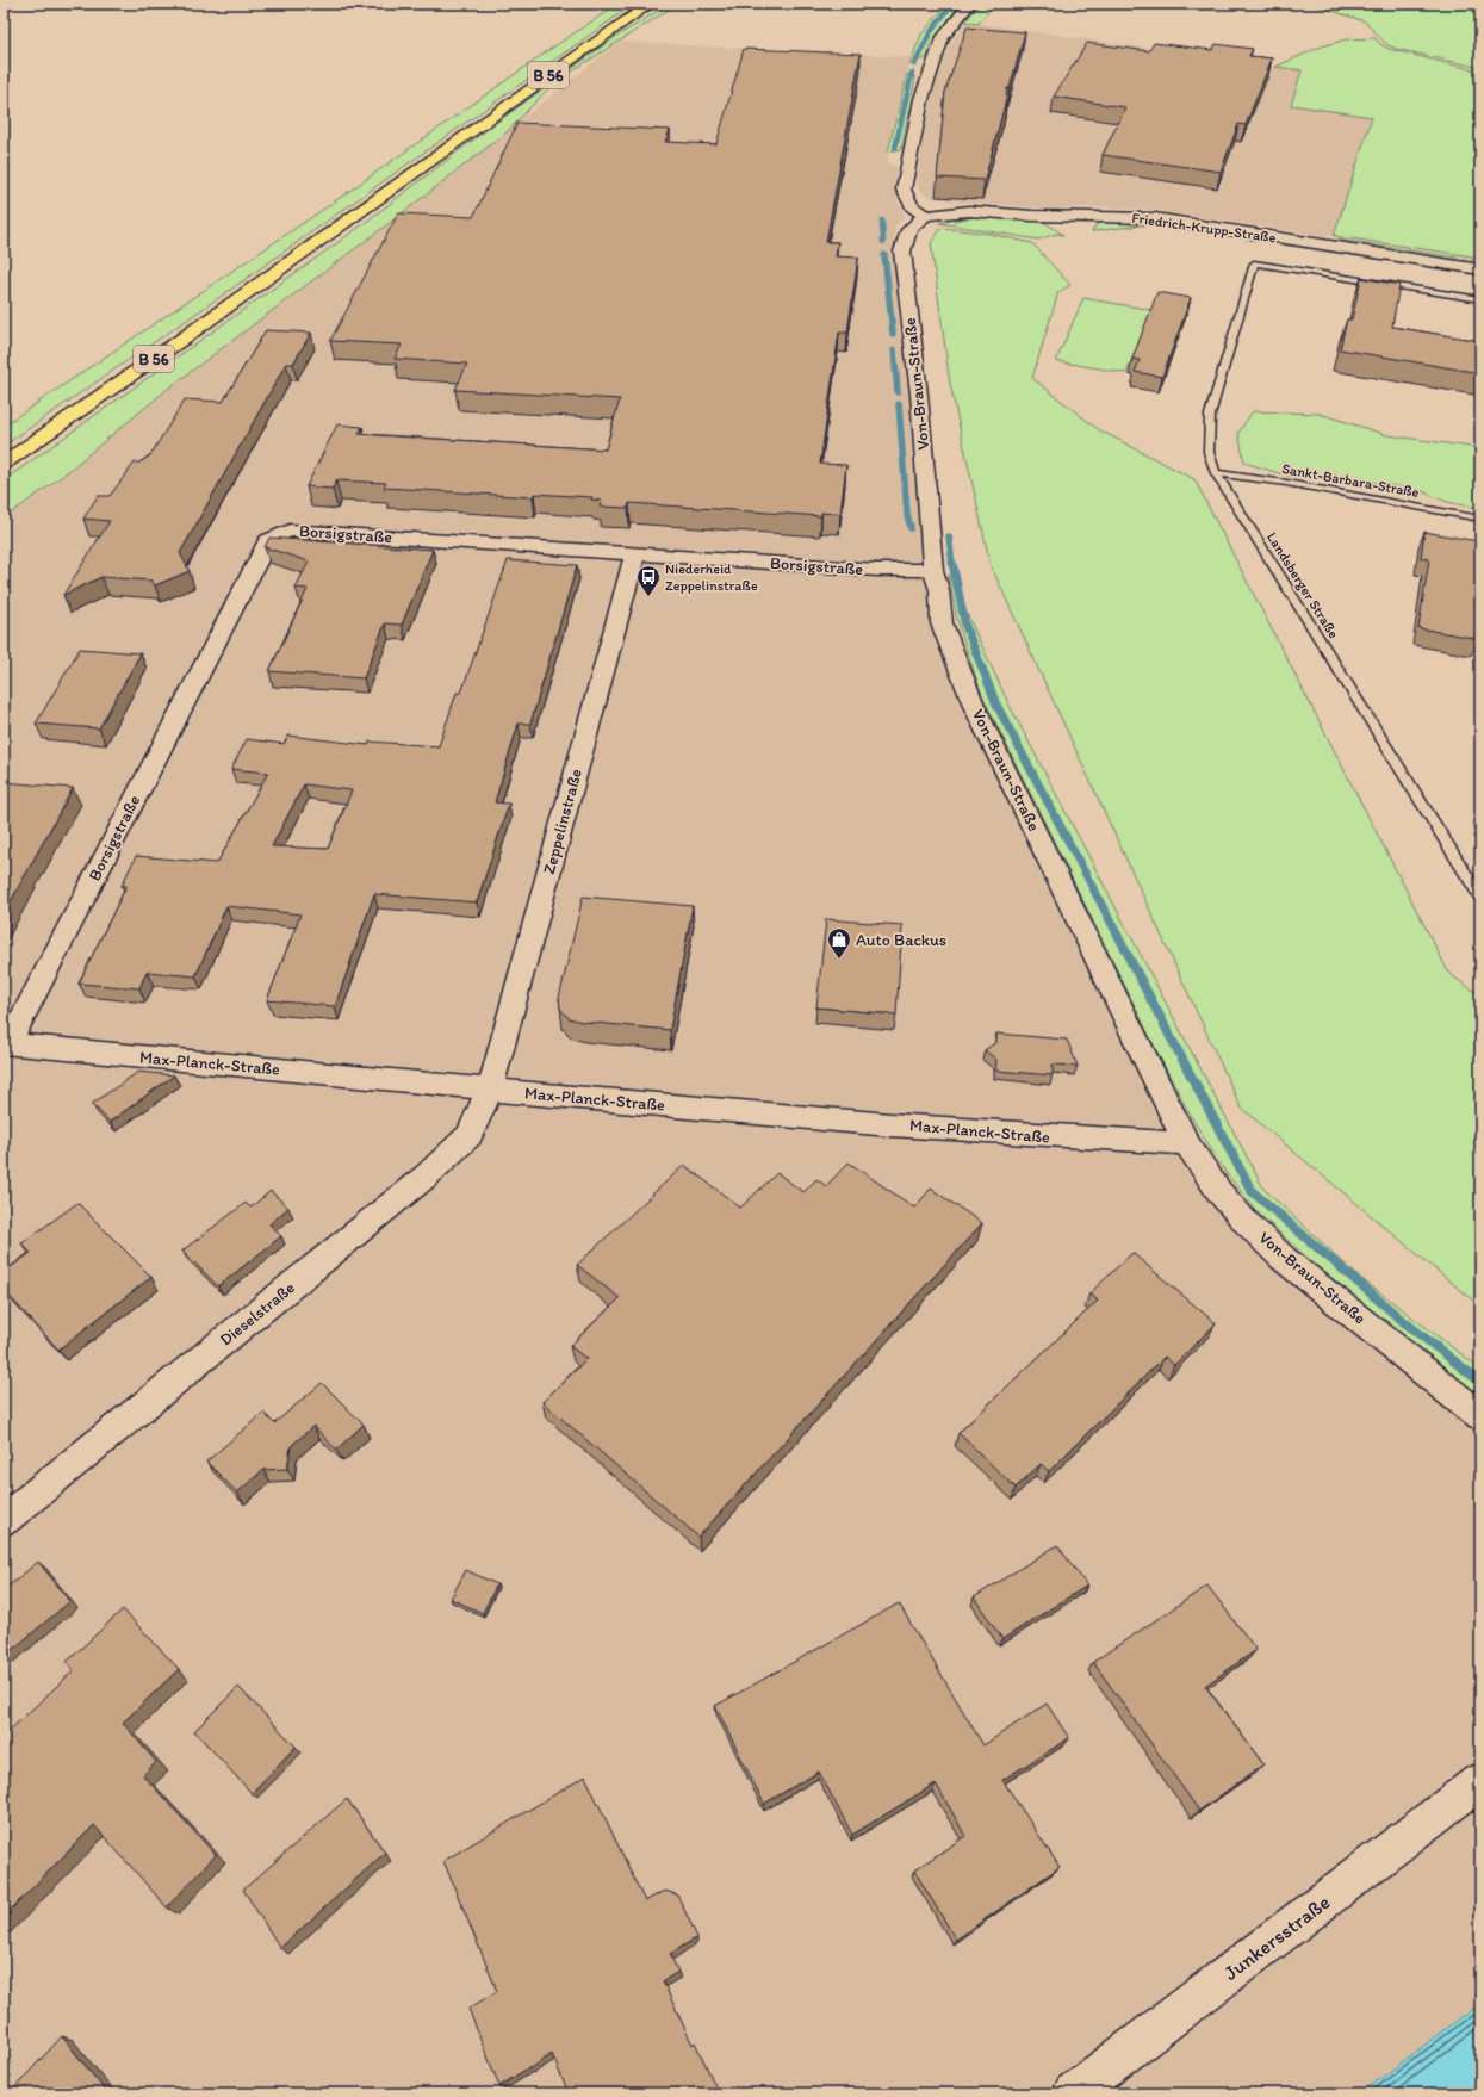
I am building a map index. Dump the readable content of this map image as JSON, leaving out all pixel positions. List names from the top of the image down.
{
  "streets": {
    "highway": ["B 56"],
    "street": [
      "Friedrich-Krupp-Straße",
      "Von-Braun-Straße",
      "Borsigstraße",
      "Zeppelinstraße",
      "Max-Planck-Straße",
      "Dieselstraße",
      "Junkersstraße"
    ],
    "lane": ["Sankt-Barbara-Straße", "Landsberger Straße"]
  },
  "crossings": [
    ["Friedrich-Krupp-Straße", "Von-Braun-Straße"],
    ["Von-Braun-Straße", "Borsigstraße"],
    ["Von-Braun-Straße", "Max-Planck-Straße"],
    ["Sankt-Barbara-Straße", "Landsberger Straße"],
    ["Borsigstraße", "Zeppelinstraße"],
    ["Borsigstraße", "Max-Planck-Straße"],
    ["Zeppelinstraße", "Max-Planck-Straße"],
    ["Zeppelinstraße", "Dieselstraße"],
    ["Max-Planck-Straße", "Dieselstraße"]
  ],
  "places": {
    "bus stop": ["Niederheid Zeppelinstraße"],
    "shop": ["Auto Backus"]
  }
}
